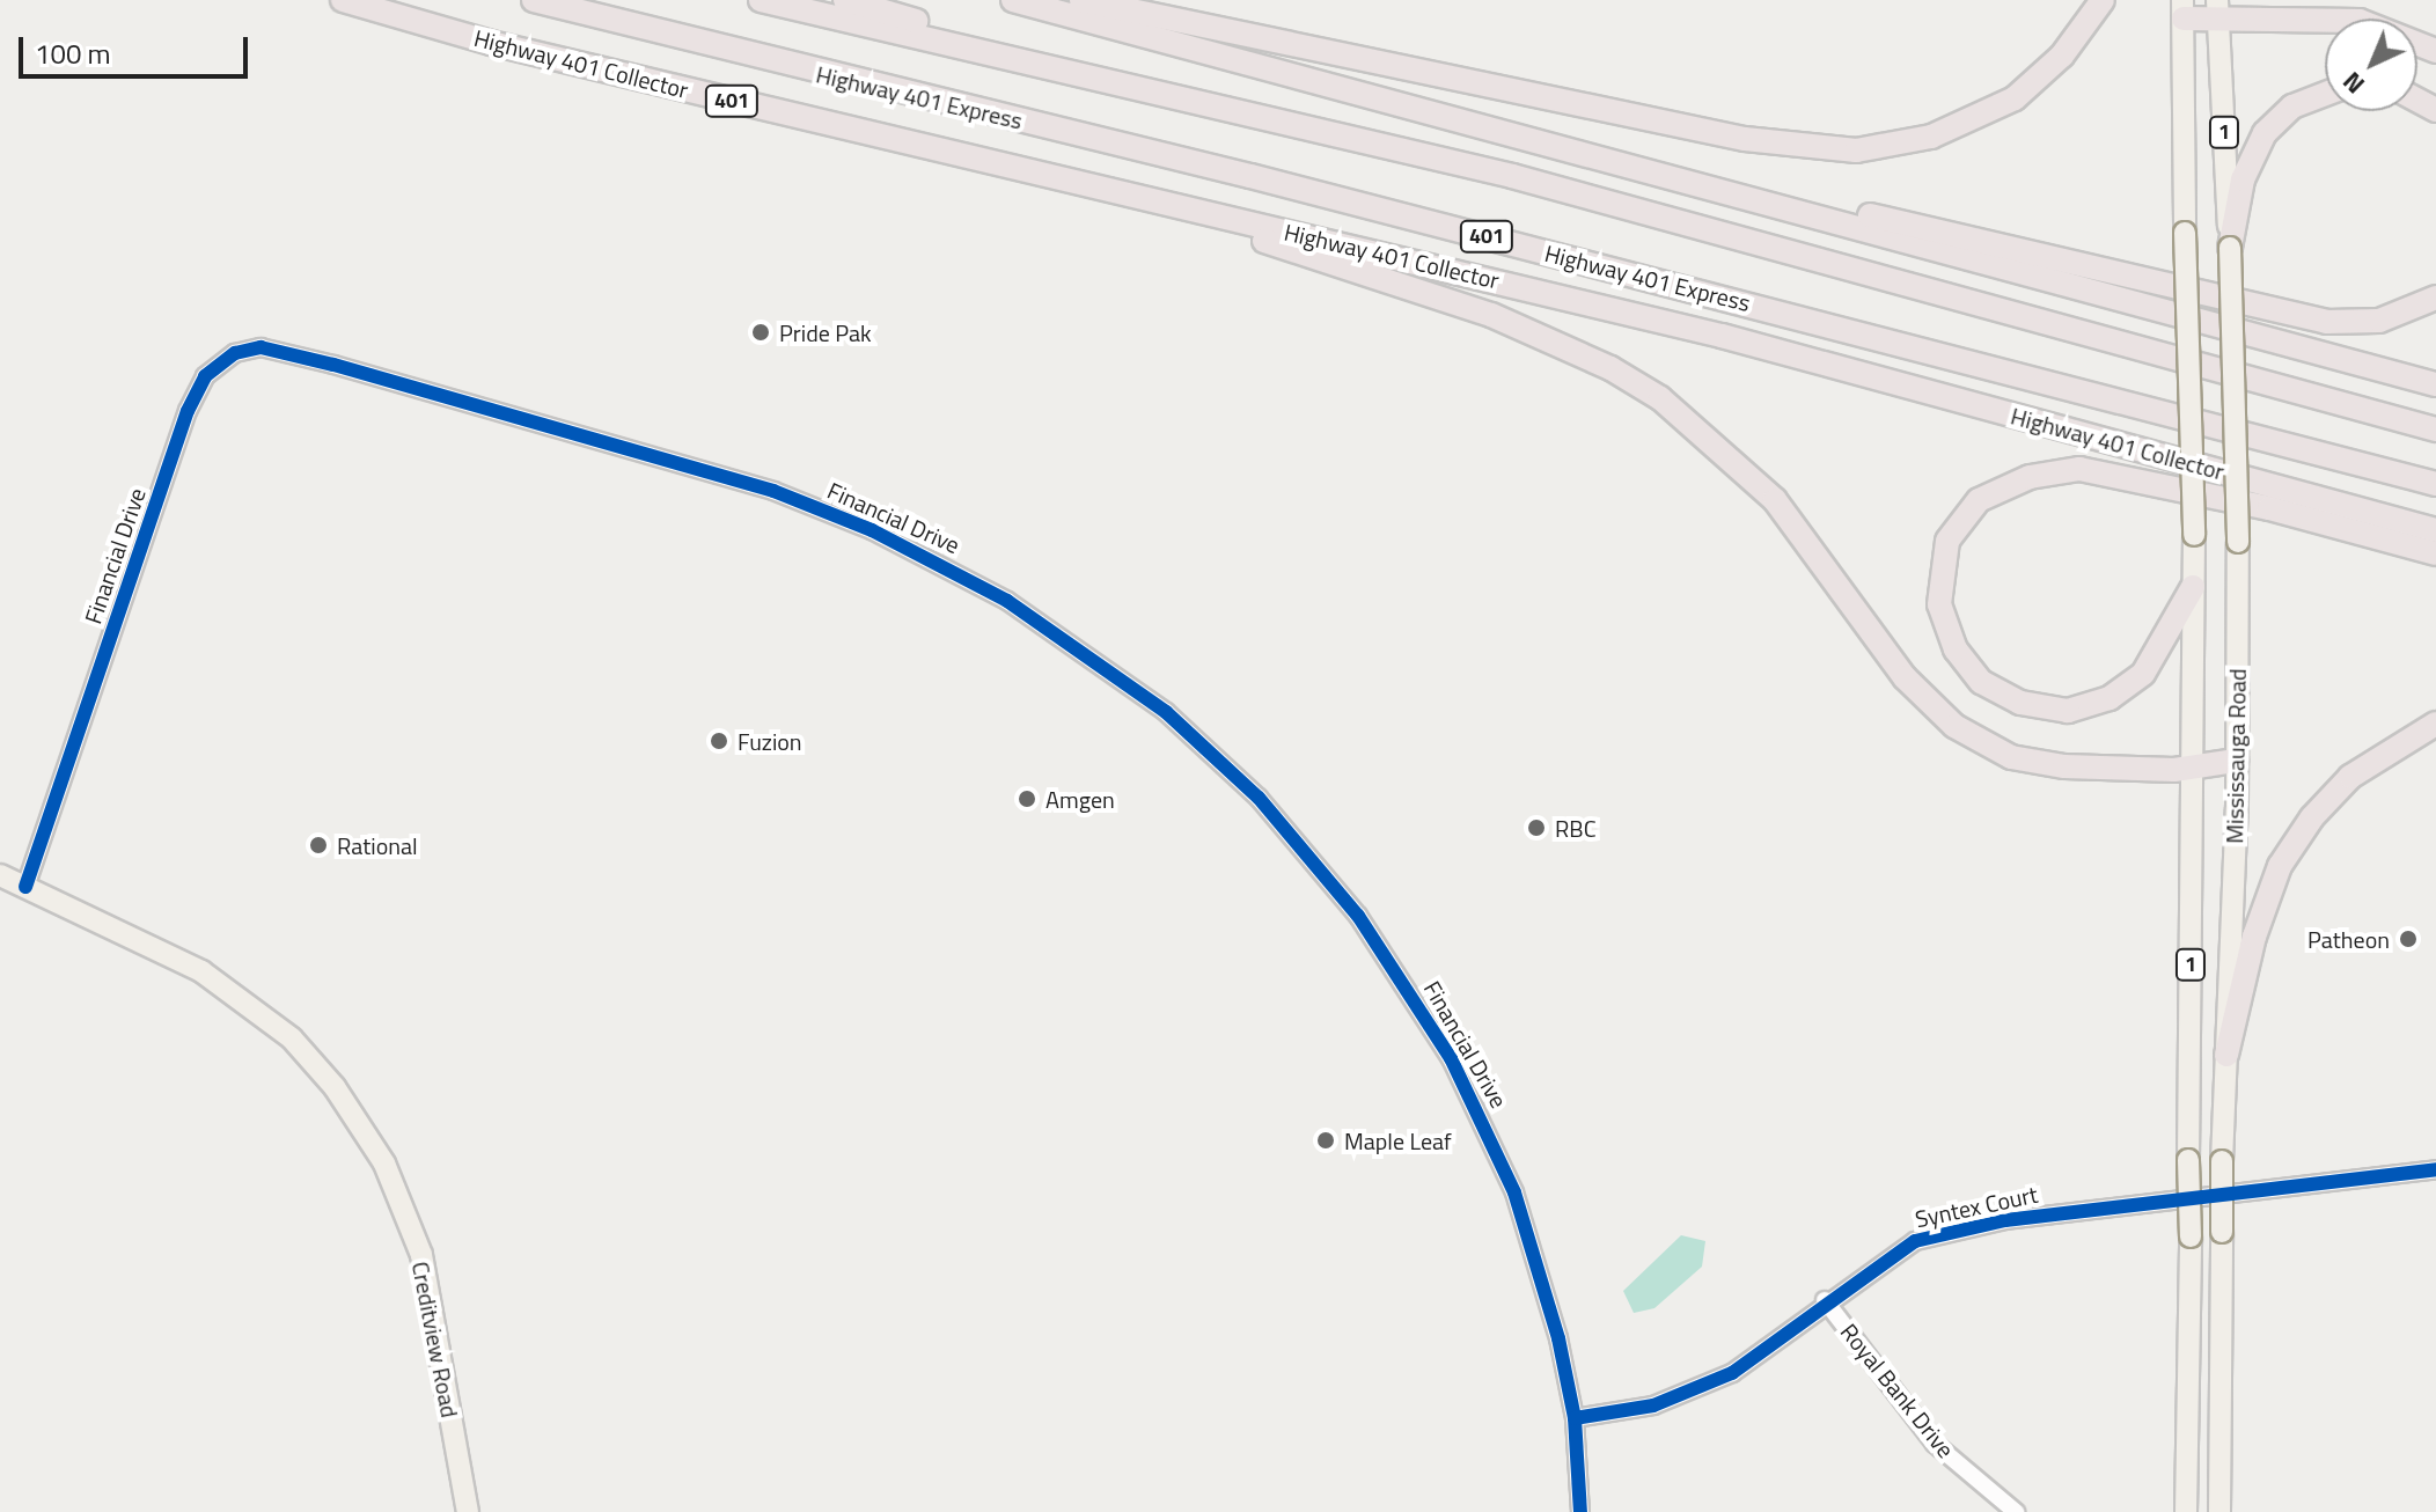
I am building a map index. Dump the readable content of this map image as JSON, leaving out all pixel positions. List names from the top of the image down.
{
  "streets": {
    "highway": ["Highway 401 Collector", "Highway 401 Express", "401"],
    "main road": ["1", "Mississauga Road", "Creditview Road"],
    "street": ["Financial Drive", "Syntex Court", "Royal Bank Drive"]
  },
  "crossings": [
    ["Financial Drive", "Syntex Court"],
    ["Financial Drive", "Creditview Road"],
    ["Syntex Court", "Royal Bank Drive"]
  ],
  "places": [
    "Pride Pak",
    "Fuzion",
    "Amgen",
    "RBC",
    "Rational",
    "Patheon",
    "Maple Leaf"
  ],
  "scale_bar": "100 m",
  "north": "bottom left"
}
